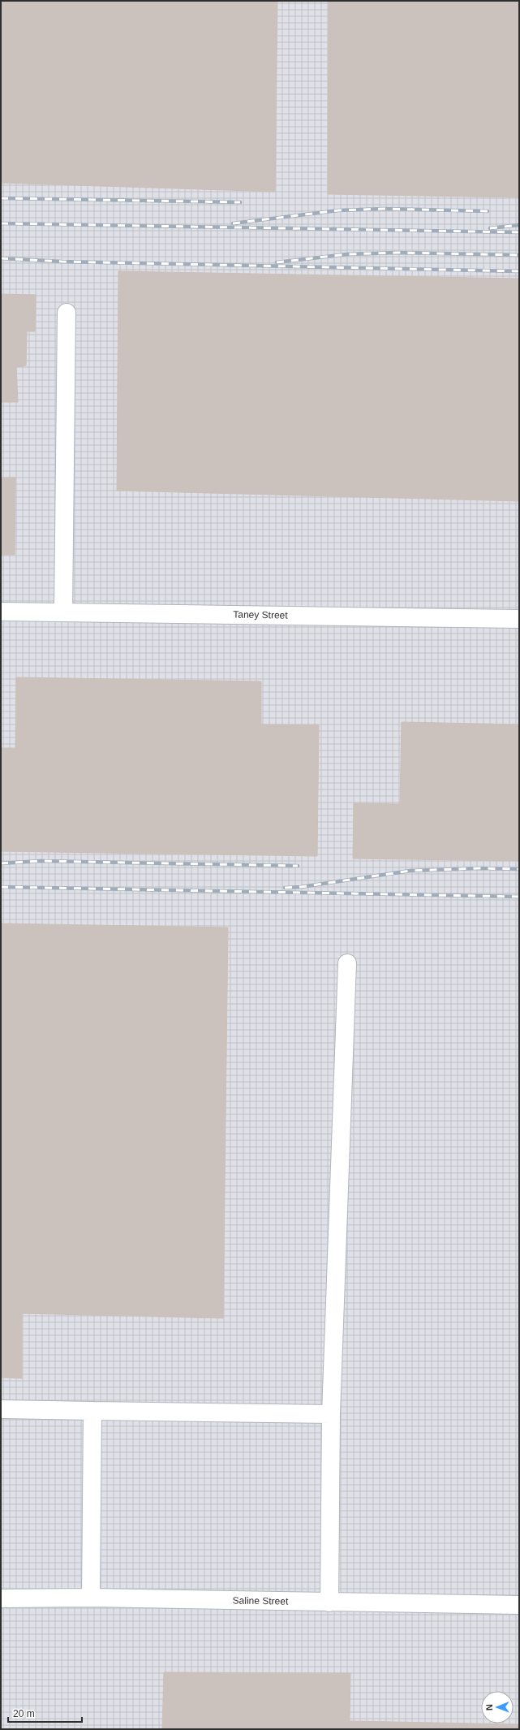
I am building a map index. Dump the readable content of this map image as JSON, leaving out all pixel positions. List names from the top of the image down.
{
  "streets": {
    "street": ["Taney Street", "Saline Street"]
  },
  "scale_bar": "20 m",
  "north": "left"
}
